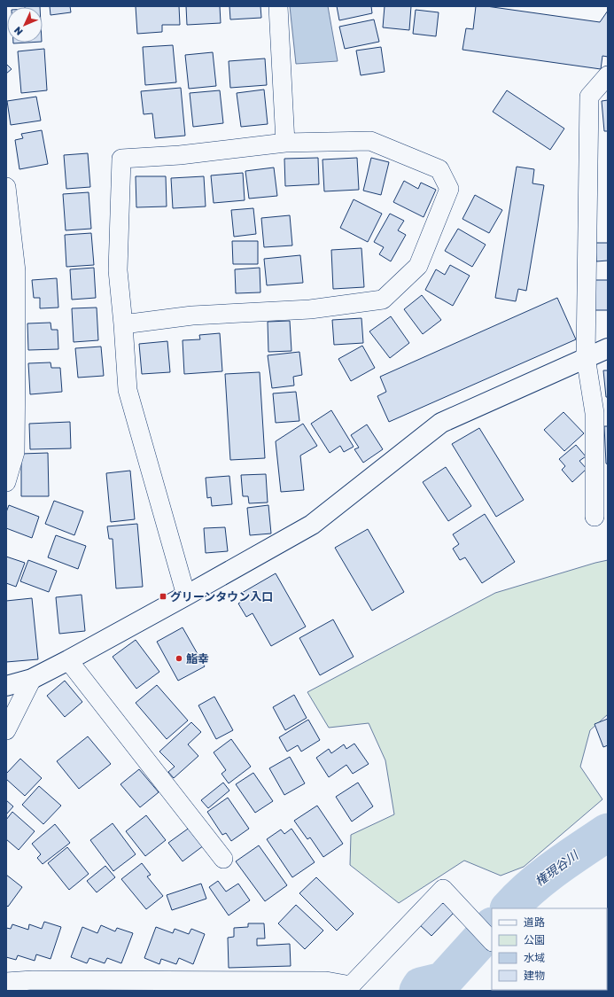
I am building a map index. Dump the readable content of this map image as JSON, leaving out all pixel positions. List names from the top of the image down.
{
  "water": ["権現谷川"],
  "places": {
    "transit": ["グリーンタウン入口"],
    "other": ["鮨幸"]
  },
  "legend": [
    "道路",
    "公園",
    "水域",
    "建物"
  ],
  "north": "bottom left"
}
